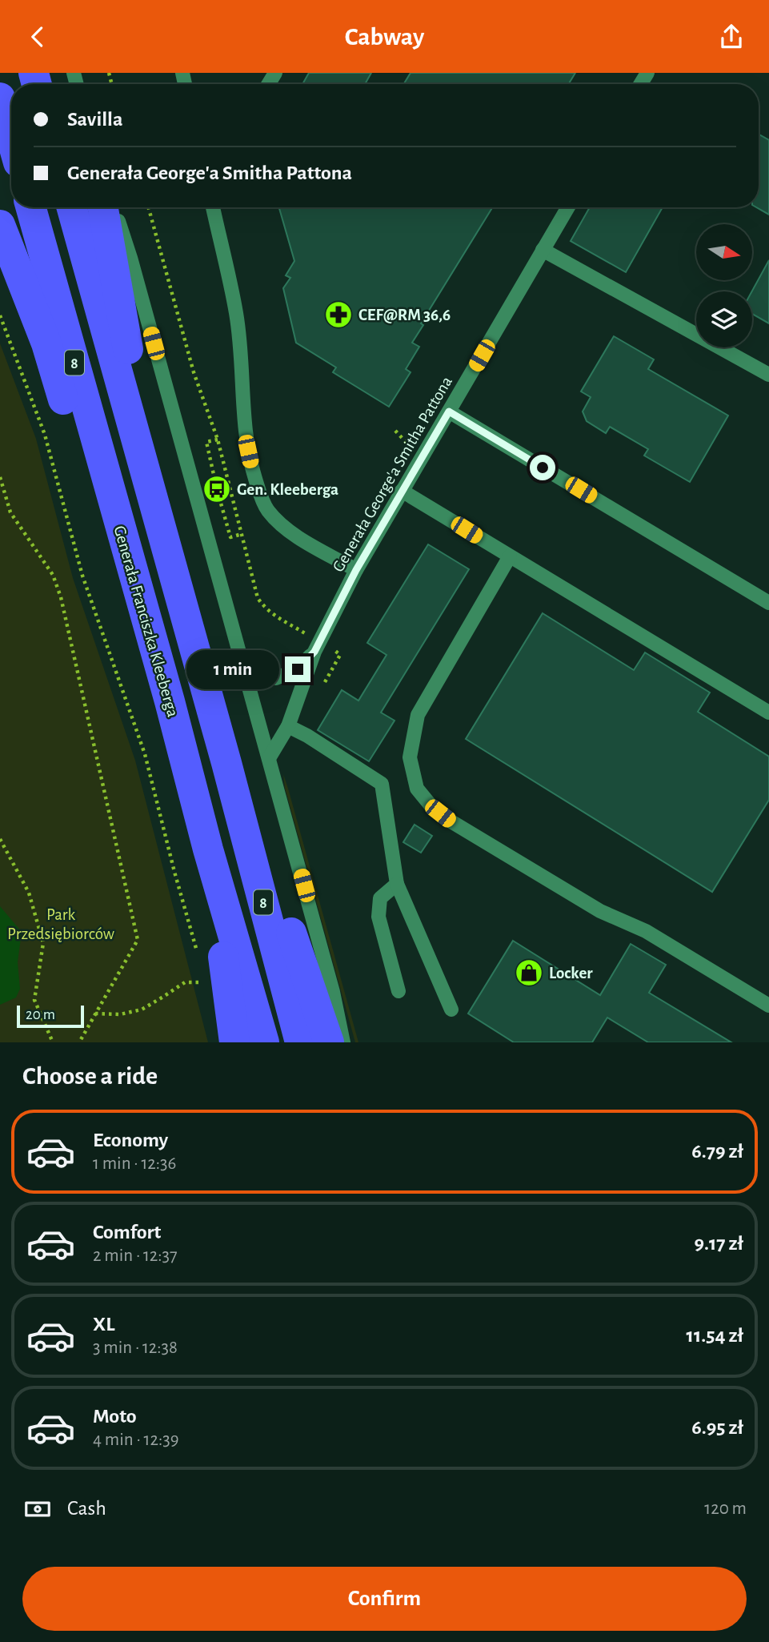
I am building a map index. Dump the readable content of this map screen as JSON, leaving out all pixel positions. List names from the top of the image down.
{
  "streets": {
    "highway": ["8", "Generała Franciszka Kleeberga"],
    "street": ["Generała George'a Smitha Pattona"]
  },
  "parks": ["Park Przedsiębiorców"],
  "places": {
    "pharmacy": ["CEF@RM 36,6"],
    "bus stop": ["Gen. Kleeberga"],
    "shop": ["Locker"]
  },
  "scale_bar": "20 m",
  "north": "right",
  "page": {
    "header": "Cabway",
    "banner": ["Savilla", "Generała George'a Smitha Pattona"],
    "bubble": "1 min",
    "scale": "20 m",
    "heading": "Choose a ride",
    "list": [
      {
        "name": "Economy",
        "note": "1 min · 12:36",
        "value": "6.79 zł"
      },
      {
        "name": "Comfort",
        "note": "2 min · 12:37",
        "value": "9.17 zł"
      },
      {
        "name": "XL",
        "note": "3 min · 12:38",
        "value": "11.54 zł"
      },
      {
        "name": "Moto",
        "note": "4 min · 12:39",
        "value": "6.95 zł"
      }
    ],
    "pay": ["Cash", "120 m"],
    "buttons": "Confirm"
  }
}
